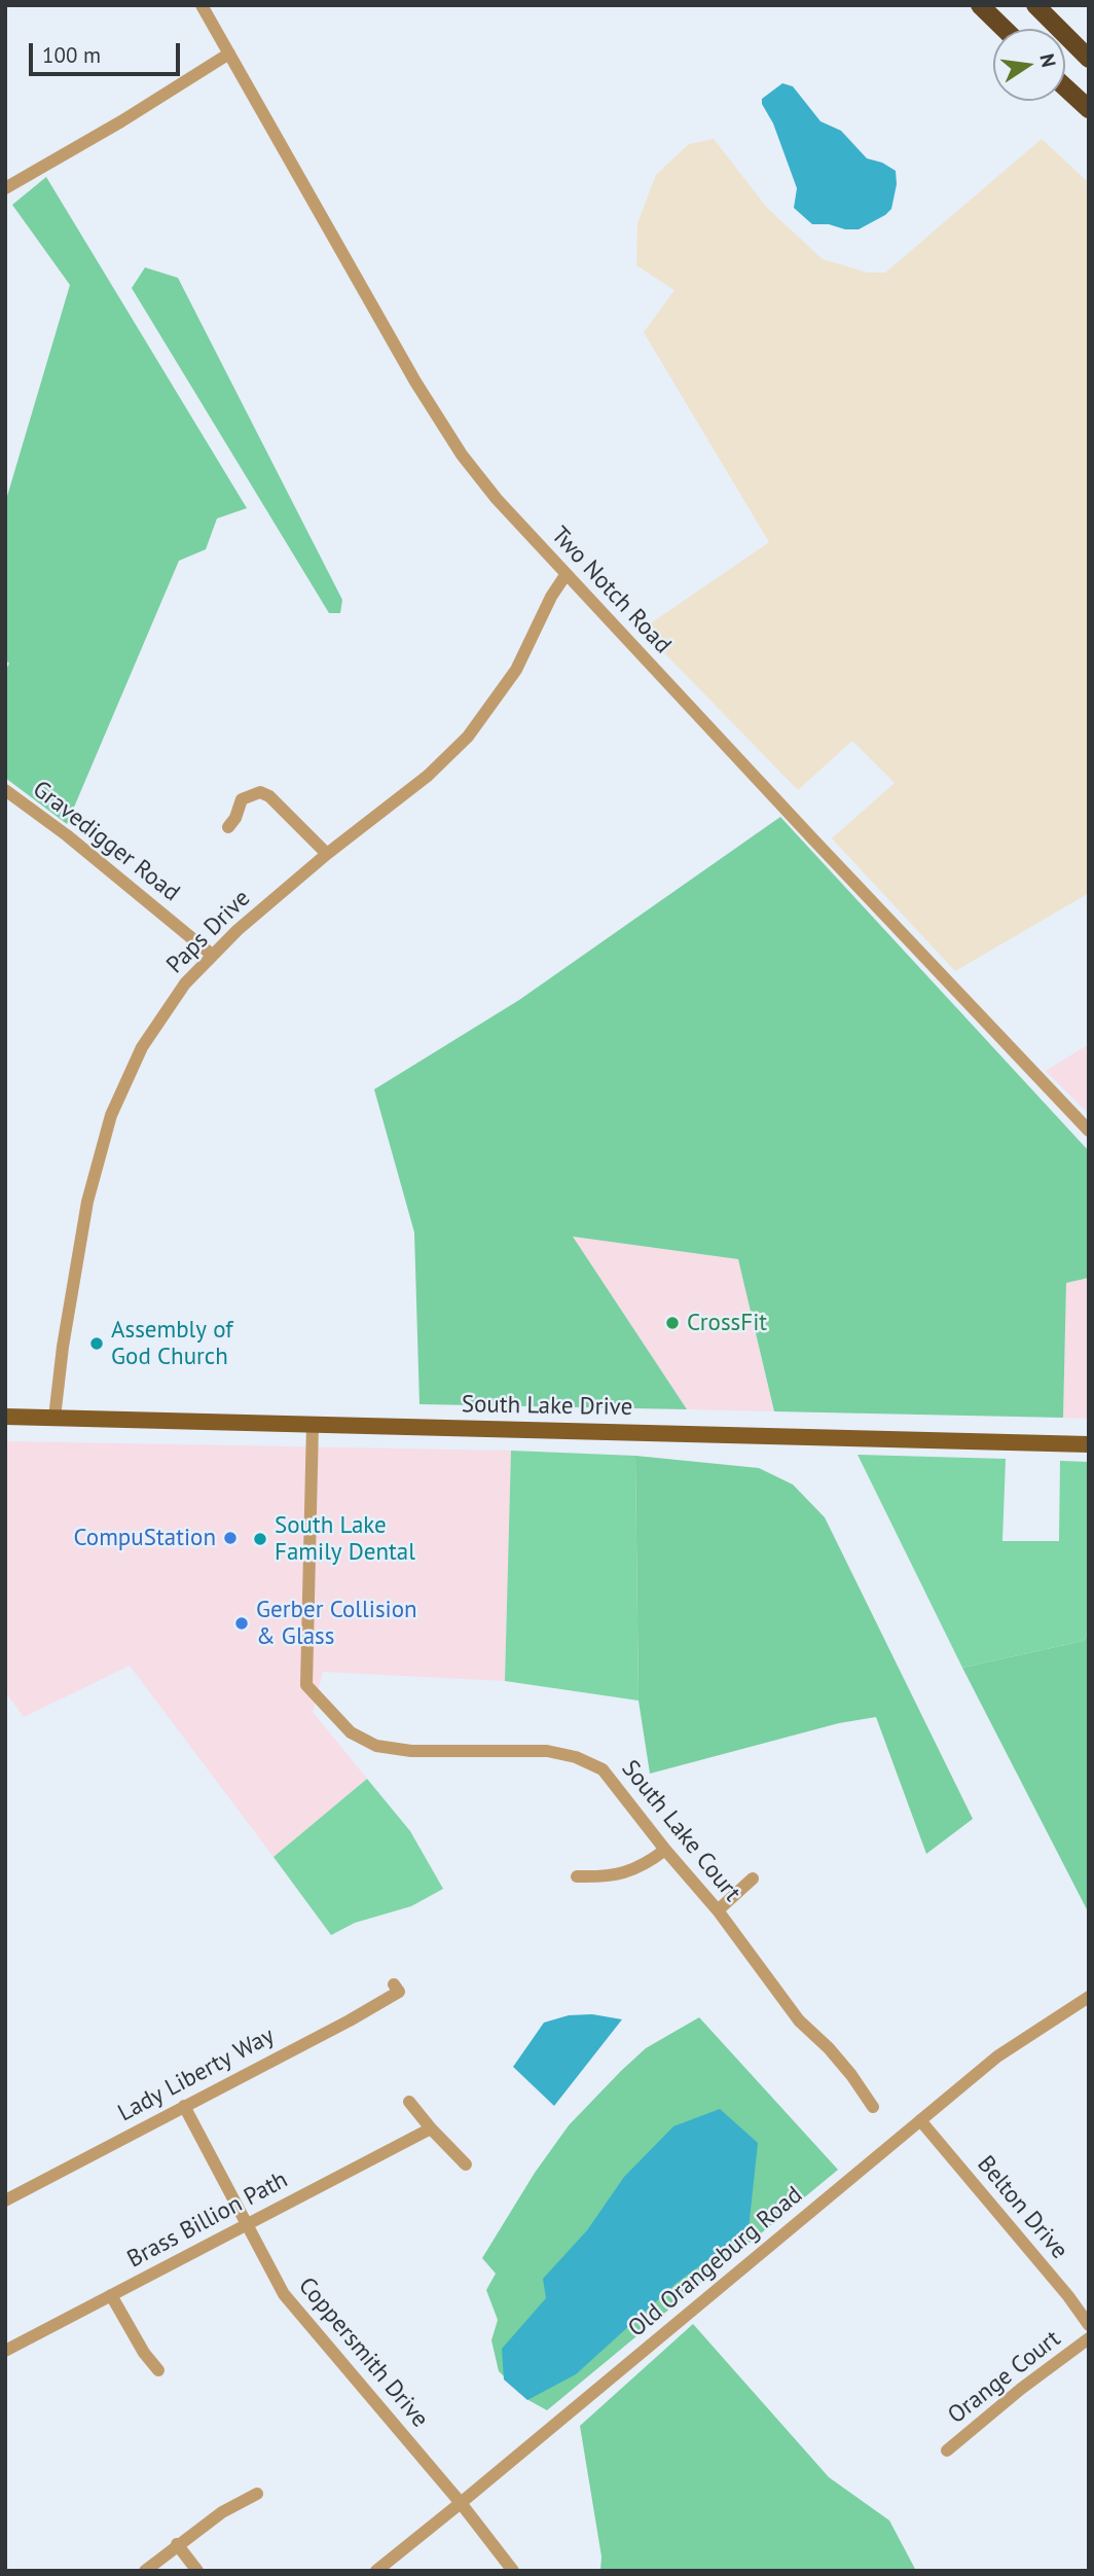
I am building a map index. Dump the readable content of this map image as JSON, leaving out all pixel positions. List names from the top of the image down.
{
  "streets": {
    "main road": ["South Lake Drive"],
    "street": [
      "Two Notch Road",
      "Gravedigger Road",
      "Paps Drive",
      "South Lake Court",
      "Lady Liberty Way",
      "Belton Drive",
      "Brass Billion Path",
      "Old Orangeburg Road",
      "Coppersmith Drive",
      "Orange Court"
    ]
  },
  "crossings": [
    ["Two Notch Road", "Paps Drive"],
    ["Gravedigger Road", "Paps Drive"],
    ["Paps Drive", "South Lake Drive"],
    ["South Lake Drive", "South Lake Court"],
    ["Lady Liberty Way", "Coppersmith Drive"],
    ["Belton Drive", "Old Orangeburg Road"],
    ["Brass Billion Path", "Coppersmith Drive"],
    ["Old Orangeburg Road", "Coppersmith Drive"]
  ],
  "places": [
    "CrossFit",
    "Assembly of God Church",
    "CompuStation",
    "South Lake Family Dental",
    "Gerber Collision & Glass"
  ],
  "scale_bar": "100 m",
  "north": "right"
}
